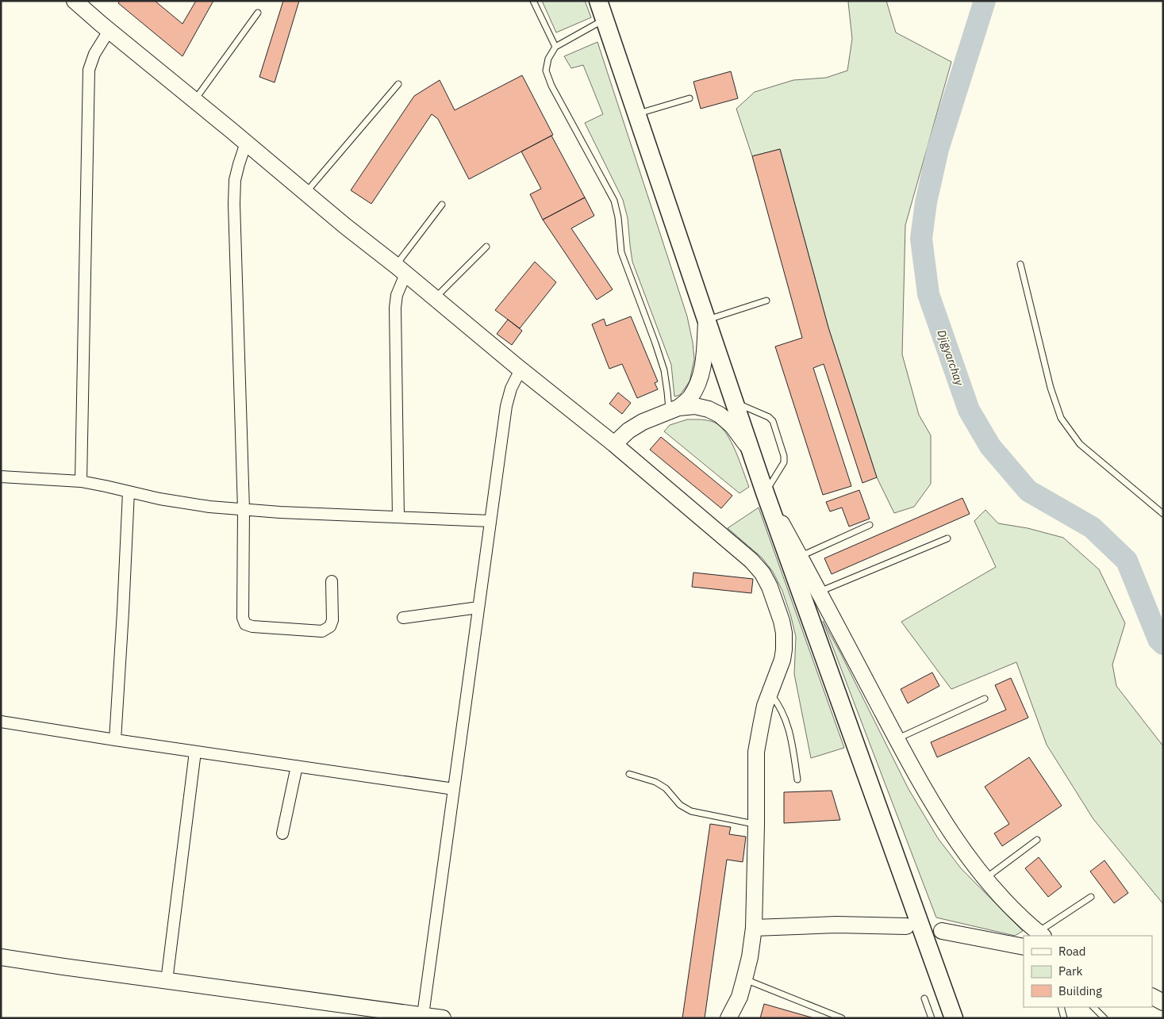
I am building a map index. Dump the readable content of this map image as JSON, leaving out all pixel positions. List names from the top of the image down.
{
  "water": ["Djigyarchay"],
  "legend": ["Road", "Park", "Building"]
}
